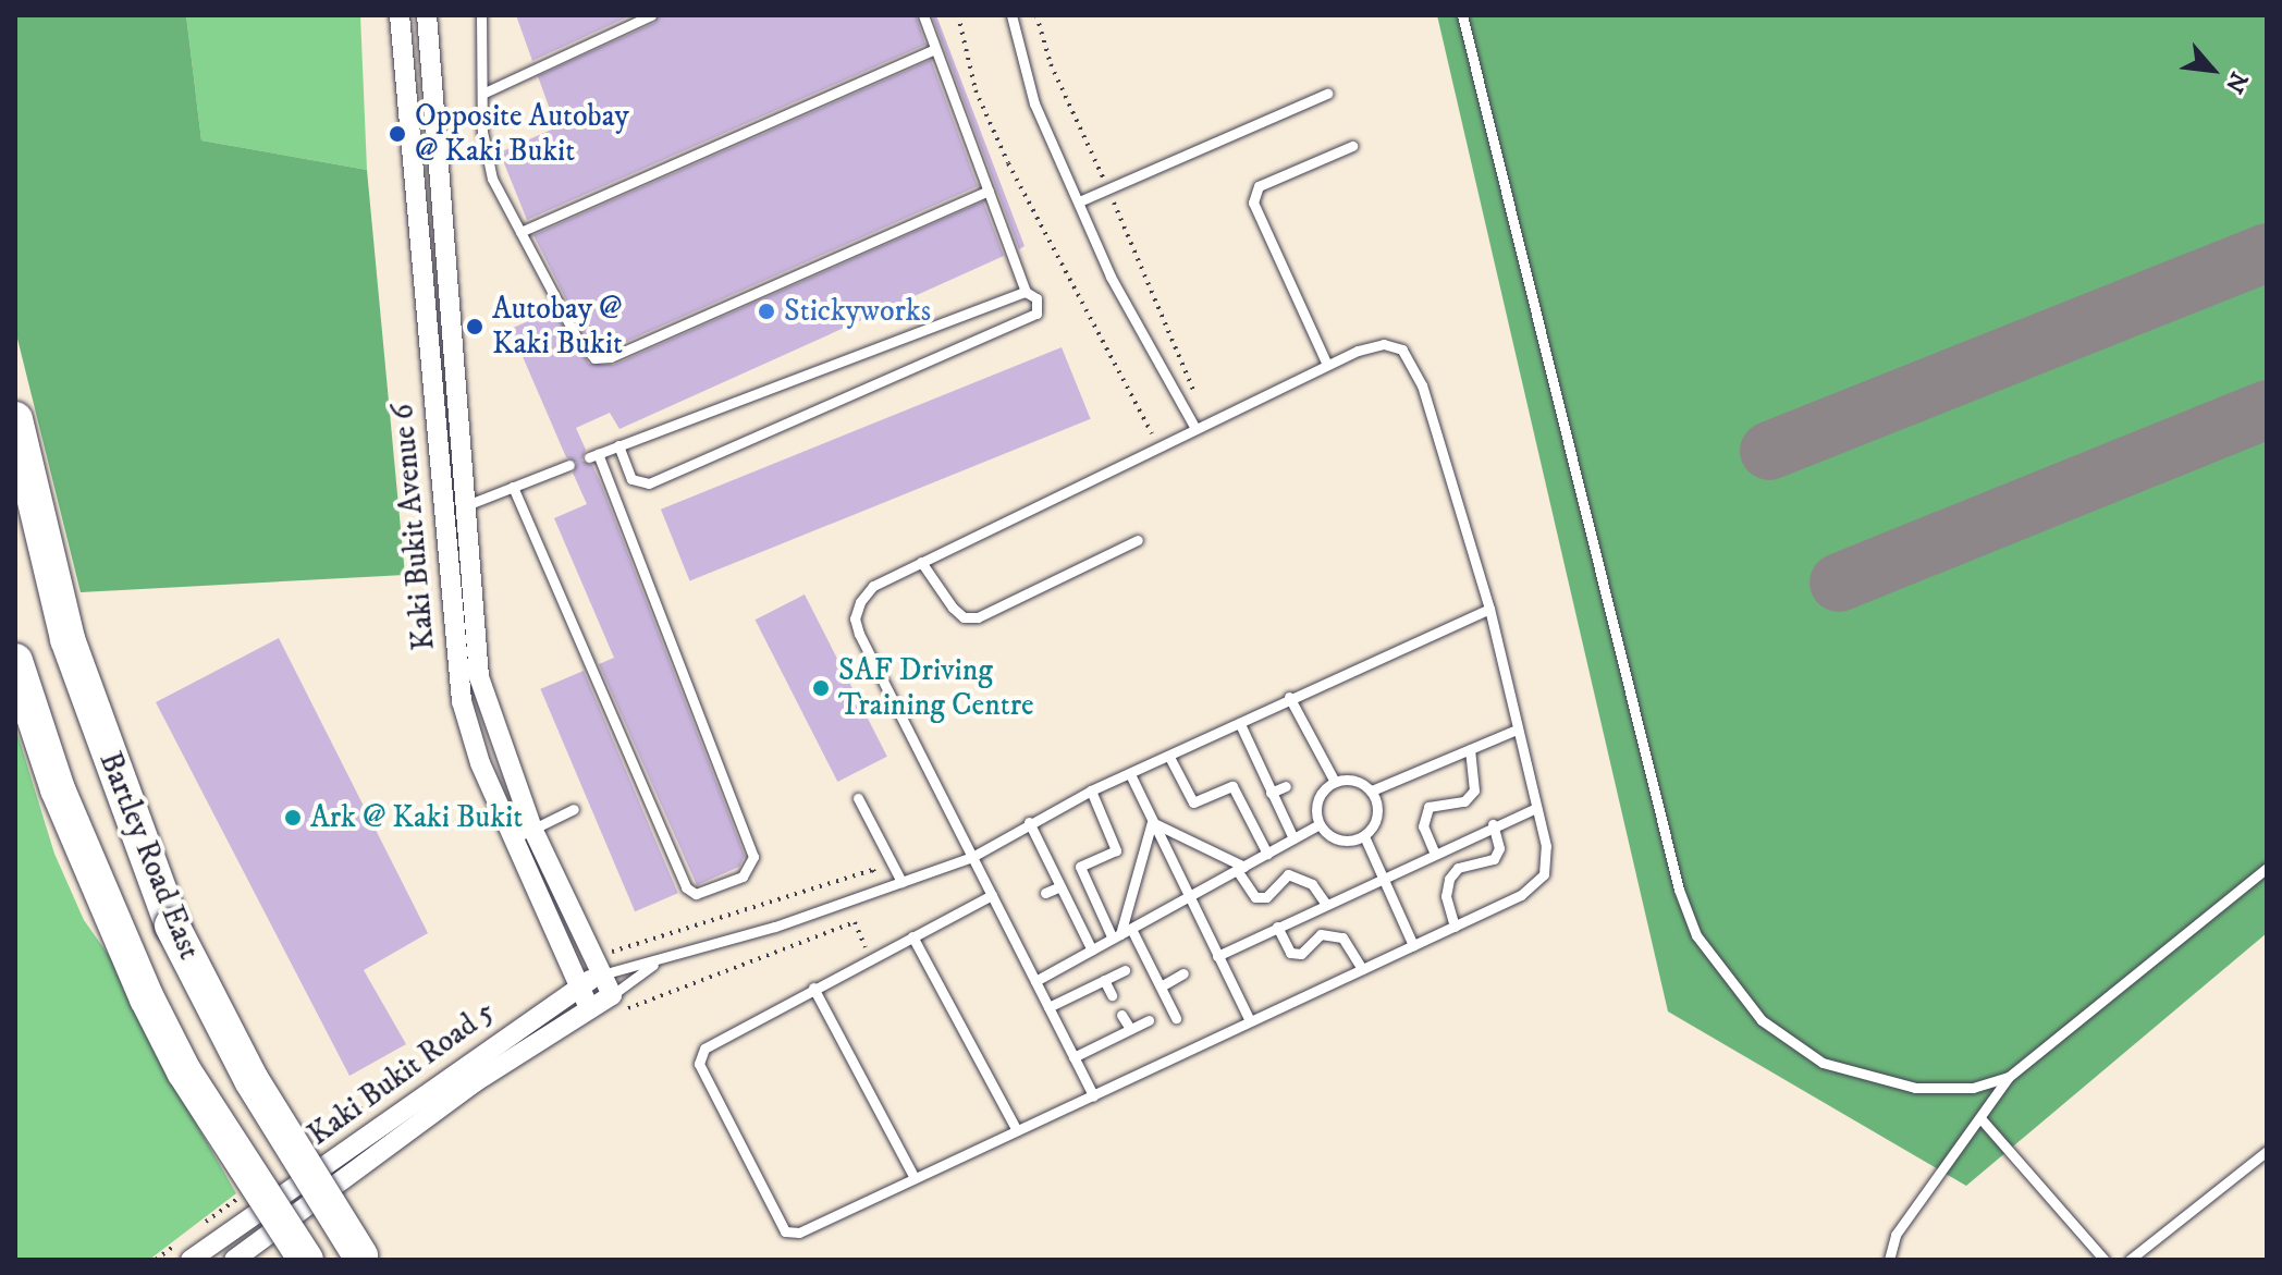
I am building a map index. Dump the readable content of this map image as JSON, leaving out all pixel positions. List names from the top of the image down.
{
  "streets": {
    "highway": ["Bartley Road East"],
    "street": ["Kaki Bukit Avenue 6", "Kaki Bukit Road 5"]
  },
  "crossings": [
    ["Kaki Bukit Avenue 6", "Kaki Bukit Road 5"]
  ],
  "places": [
    "Opposite Autobay @ Kaki Bukit",
    "Stickyworks",
    "Autobay @ Kaki Bukit",
    "SAF Driving Training Centre",
    "Ark @ Kaki Bukit"
  ],
  "north": "bottom right"
}
